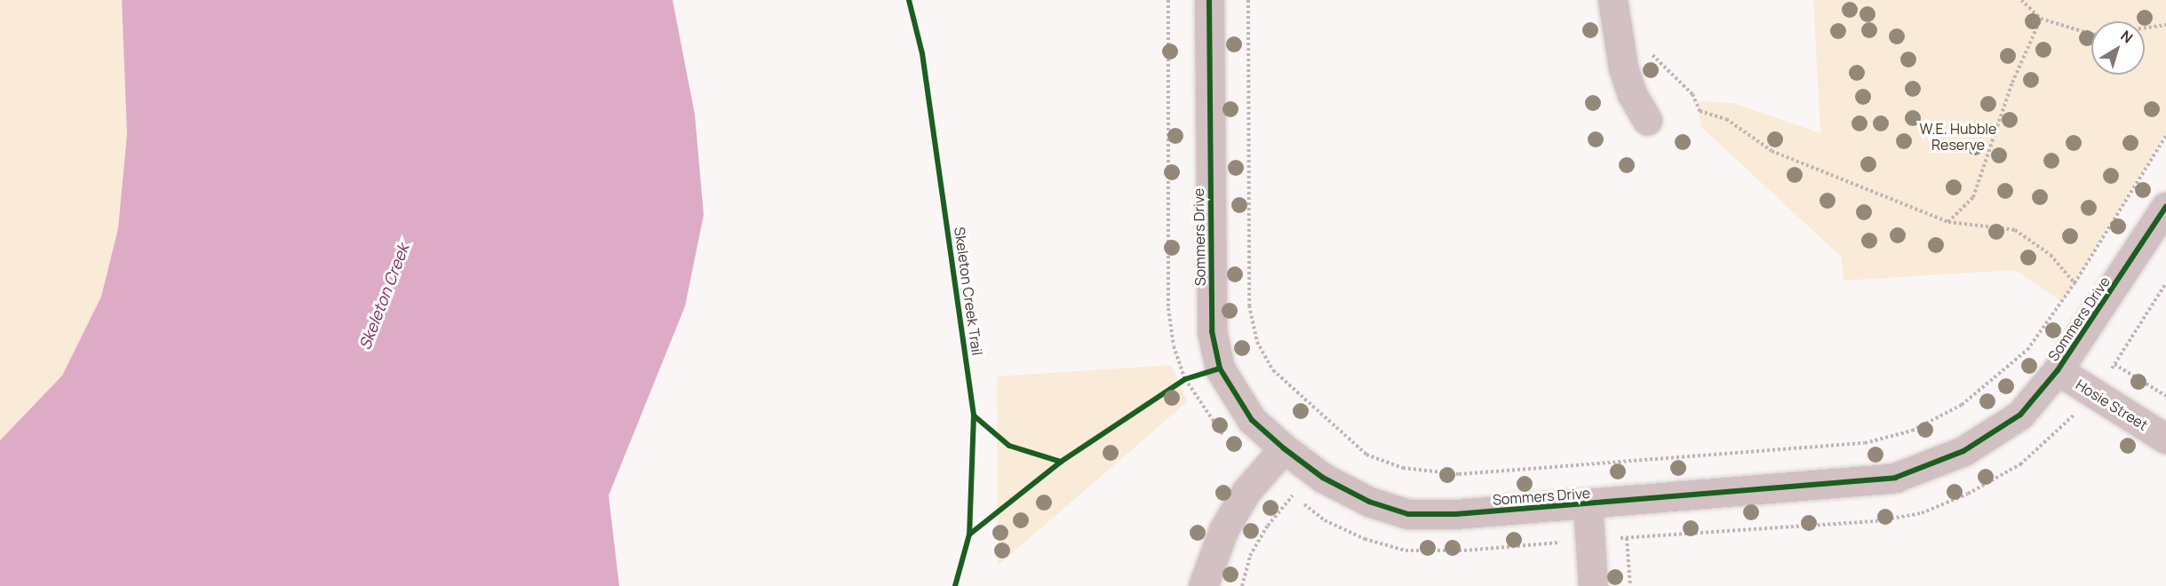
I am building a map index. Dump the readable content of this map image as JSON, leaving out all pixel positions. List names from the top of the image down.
{
  "streets": {
    "street": ["Sommers Drive", "Hosie Street"],
    "cycle path": ["Skeleton Creek Trail"]
  },
  "crossings": [
    ["Sommers Drive", "Hosie Street"]
  ],
  "water": ["Skeleton Creek"],
  "parks": ["W.E. Hubble Reserve"],
  "north": "top right"
}
